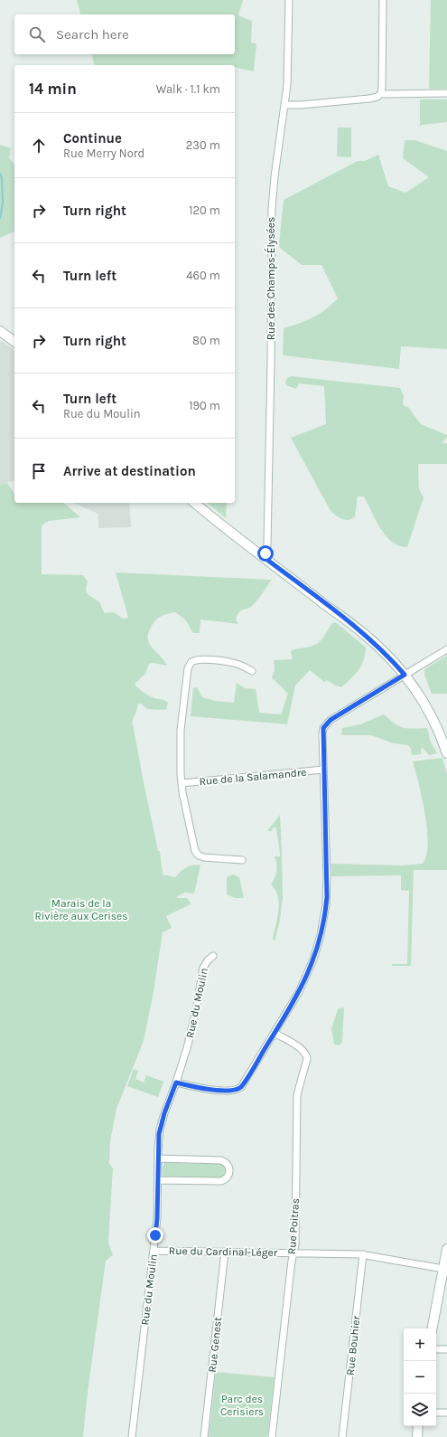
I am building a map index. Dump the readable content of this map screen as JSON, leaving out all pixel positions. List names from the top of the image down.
{
  "streets": {
    "street": [
      "Rue des Champs-Élysées",
      "Rue de la Salamandre",
      "Rue du Moulin",
      "Rue Poitras",
      "Rue du Cardinal-Léger",
      "Rue Genest",
      "Rue Bouhier"
    ]
  },
  "crossings": [
    ["Rue du Moulin", "Rue du Cardinal-Léger"],
    ["Rue Poitras", "Rue du Cardinal-Léger"],
    ["Rue du Cardinal-Léger", "Rue Genest"],
    ["Rue du Cardinal-Léger", "Rue Bouhier"]
  ],
  "parks": ["Marais de la Rivière aux Cerises", "Parc des Cerisiers"],
  "page": {
    "search": "Search here",
    "heading": ["14 min", "Walk · 1.1 km"],
    "list": [
      ["Continue", "Rue Merry Nord", "230 m"],
      ["Turn right", "120 m"],
      ["Turn left", "460 m"],
      ["Turn right", "80 m"],
      ["Turn left", "Rue du Moulin", "190 m"],
      "Arrive at destination"
    ],
    "map_buttons": ["+", "−"]
  }
}
